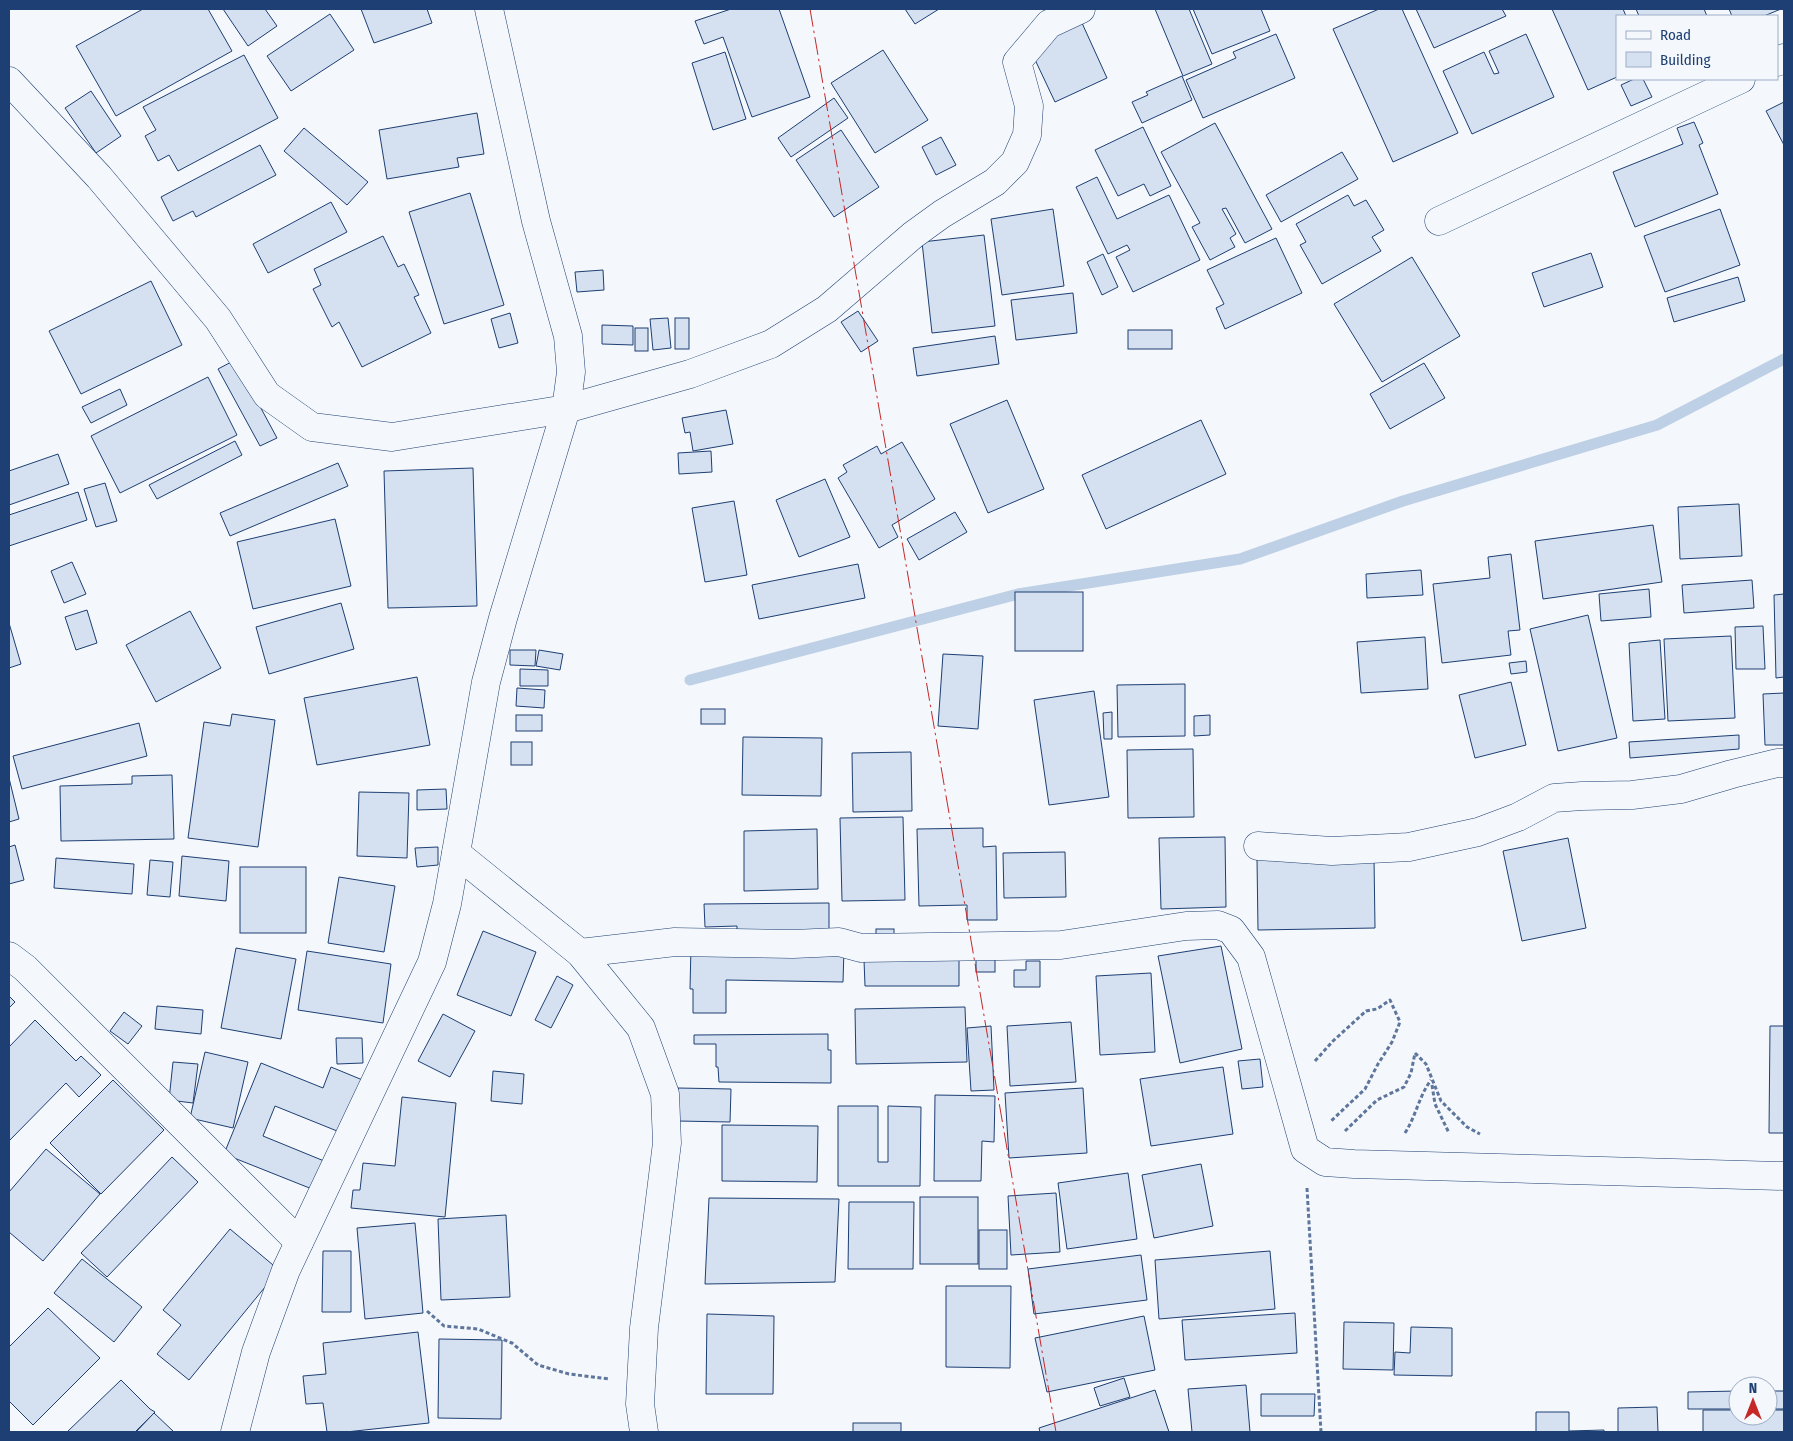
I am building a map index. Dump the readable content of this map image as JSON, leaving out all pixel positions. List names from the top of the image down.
{
  "legend": ["Road", "Building"],
  "north": "top"
}
